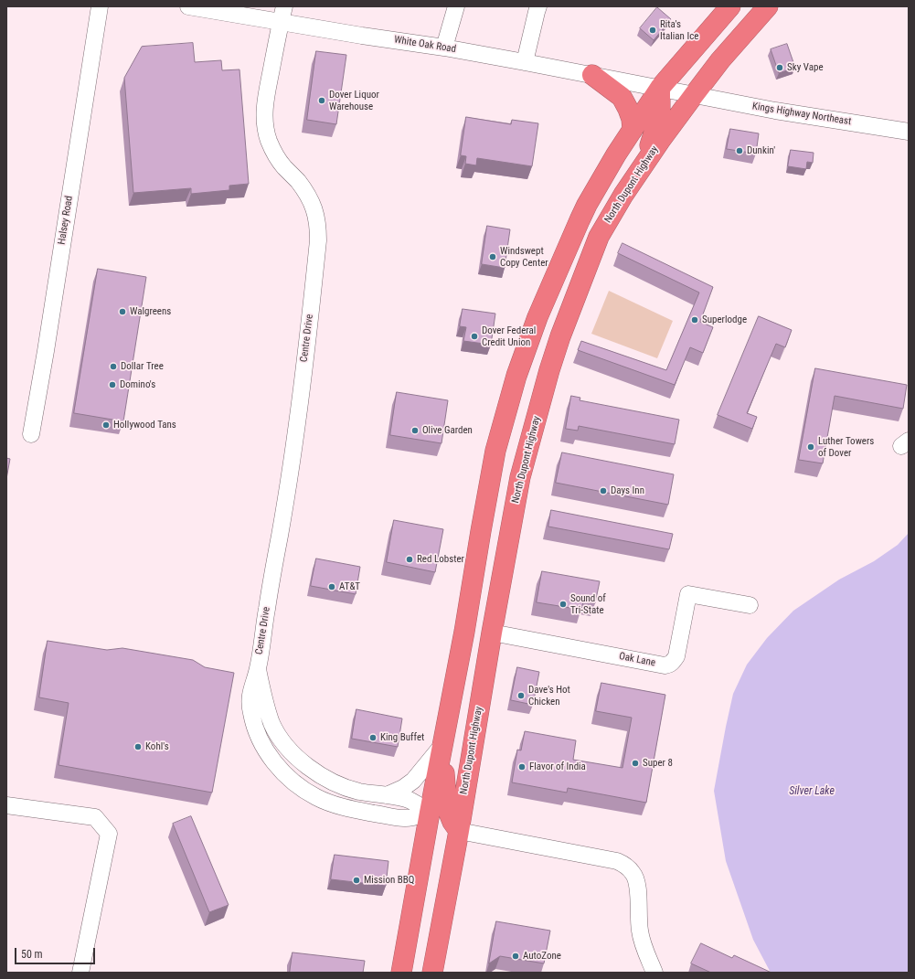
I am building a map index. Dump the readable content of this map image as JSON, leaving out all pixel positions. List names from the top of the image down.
{
  "streets": {
    "highway": ["North Dupont Highway"],
    "street": [
      "White Oak Road",
      "Kings Highway Northeast",
      "Halsey Road",
      "Centre Drive",
      "Oak Lane"
    ]
  },
  "crossings": [
    ["White Oak Road", "Kings Highway Northeast"],
    ["White Oak Road", "Centre Drive"],
    ["Kings Highway Northeast", "North Dupont Highway"],
    ["North Dupont Highway", "Oak Lane"]
  ],
  "water": ["Silver Lake"],
  "places": [
    "Rita's Italian Ice",
    "Sky Vape",
    "Dover Liquor Warehouse",
    "Dunkin'",
    "Windswept Copy Center",
    "Walgreens",
    "Superlodge",
    "Dover Federal Credit Union",
    "Dollar Tree",
    "Domino's",
    "Hollywood Tans",
    "Olive Garden",
    "Luther Towers of Dover",
    "Days Inn",
    "Red Lobster",
    "AT&T",
    "Sound of Tri-State",
    "Dave's Hot Chicken",
    "King Buffet",
    "Kohl's",
    "Super 8",
    "Flavor of India",
    "Mission BBQ",
    "AutoZone"
  ],
  "scale_bar": "50 m"
}
